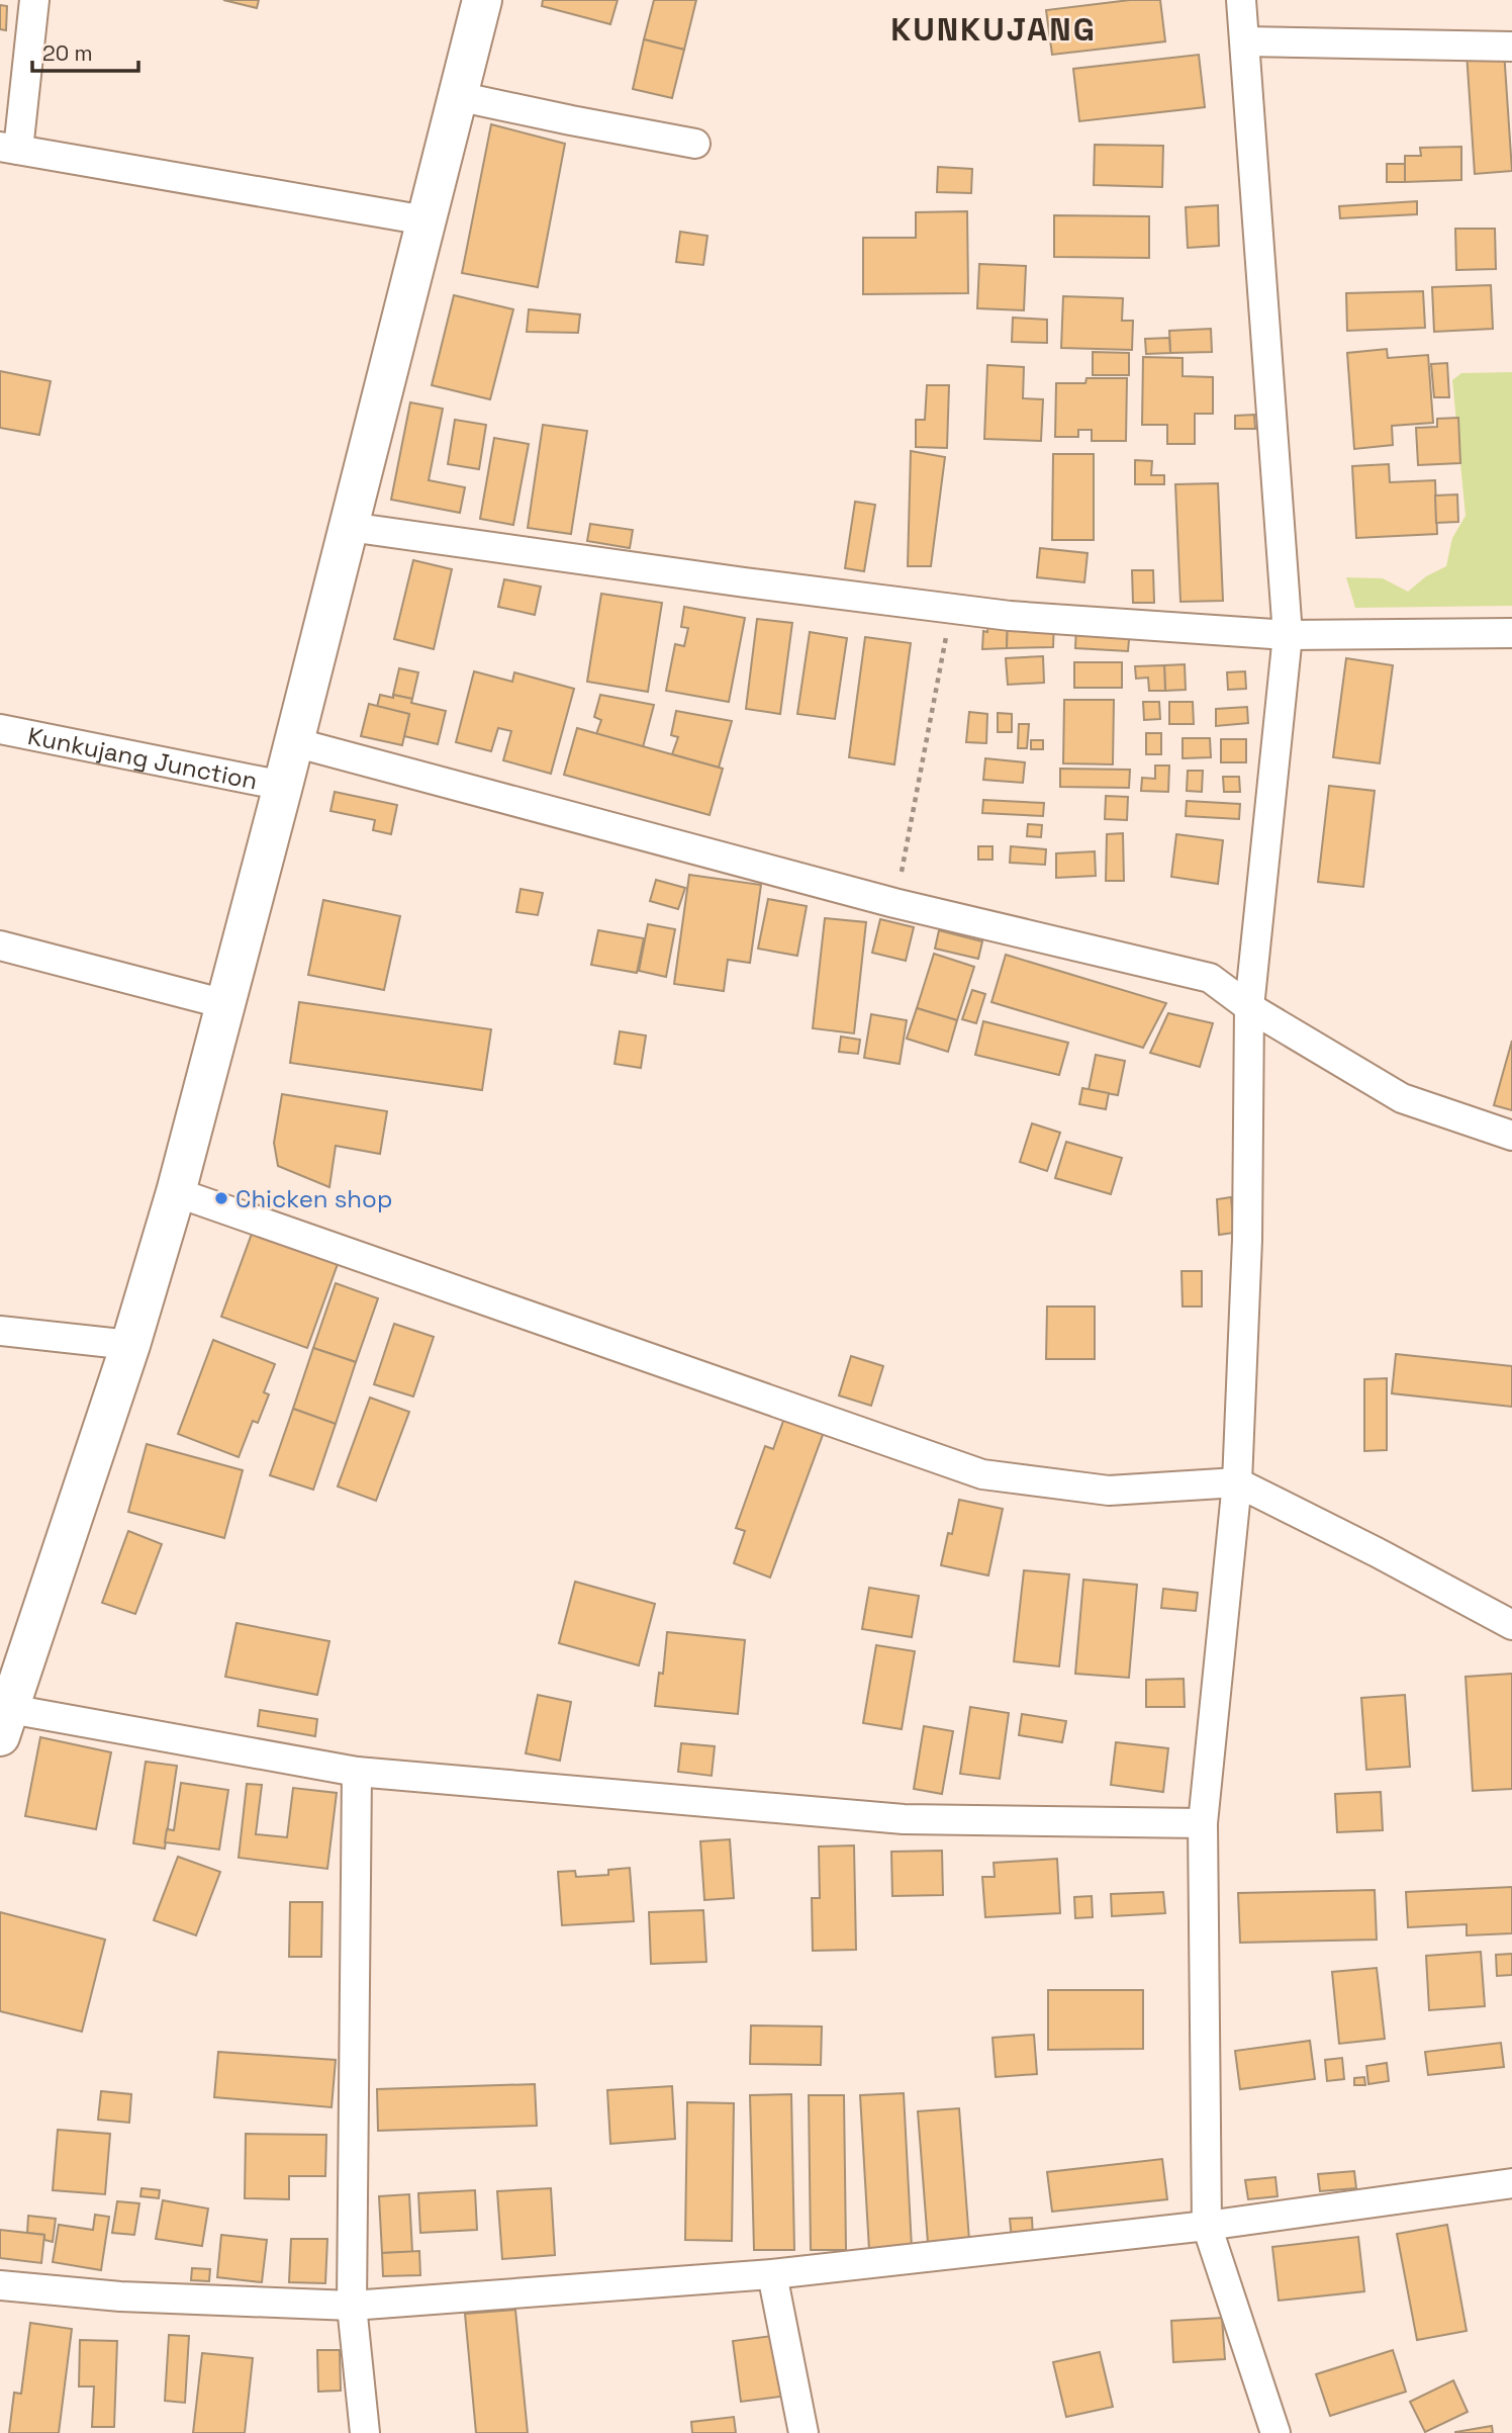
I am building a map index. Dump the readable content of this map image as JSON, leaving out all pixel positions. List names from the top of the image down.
{
  "streets": {
    "street": ["Kunkujang Junction"]
  },
  "districts": ["KUNKUJANG"],
  "places": ["Chicken shop"],
  "scale_bar": "20 m"
}
